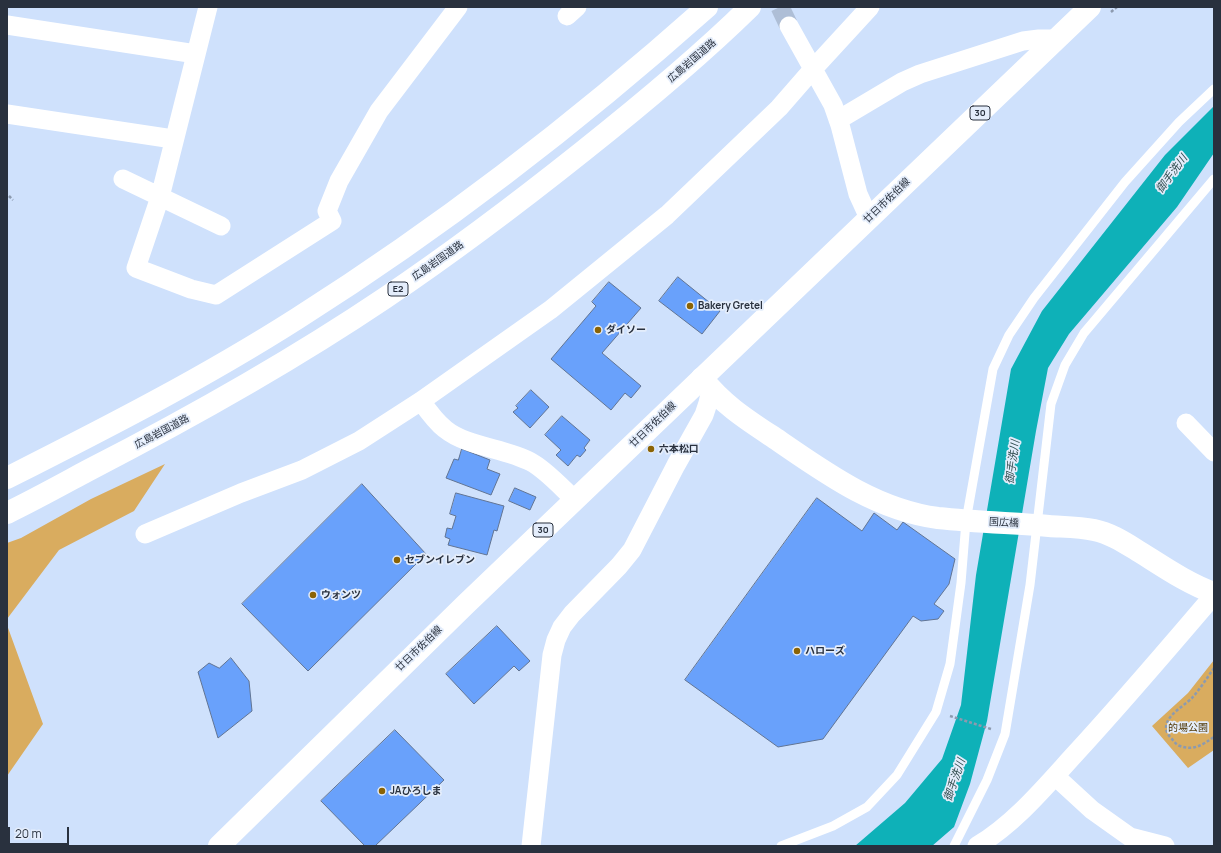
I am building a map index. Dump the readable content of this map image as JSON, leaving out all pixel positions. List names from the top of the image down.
{
  "streets": {
    "main road": [
      "広島岩国道路",
      "30",
      "廿日市佐伯線",
      "E2",
      "国広橋"
    ]
  },
  "crossings": [
    ["廿日市佐伯線", "国広橋"]
  ],
  "water": ["御手洗川"],
  "parks": ["的場公園"],
  "places": [
    "Bakery Gretel",
    "ダイソー",
    "六本松口",
    "セブンイレブン",
    "ウォンツ",
    "ハローズ",
    "JAひろしま"
  ],
  "scale_bar": "20 m"
}
